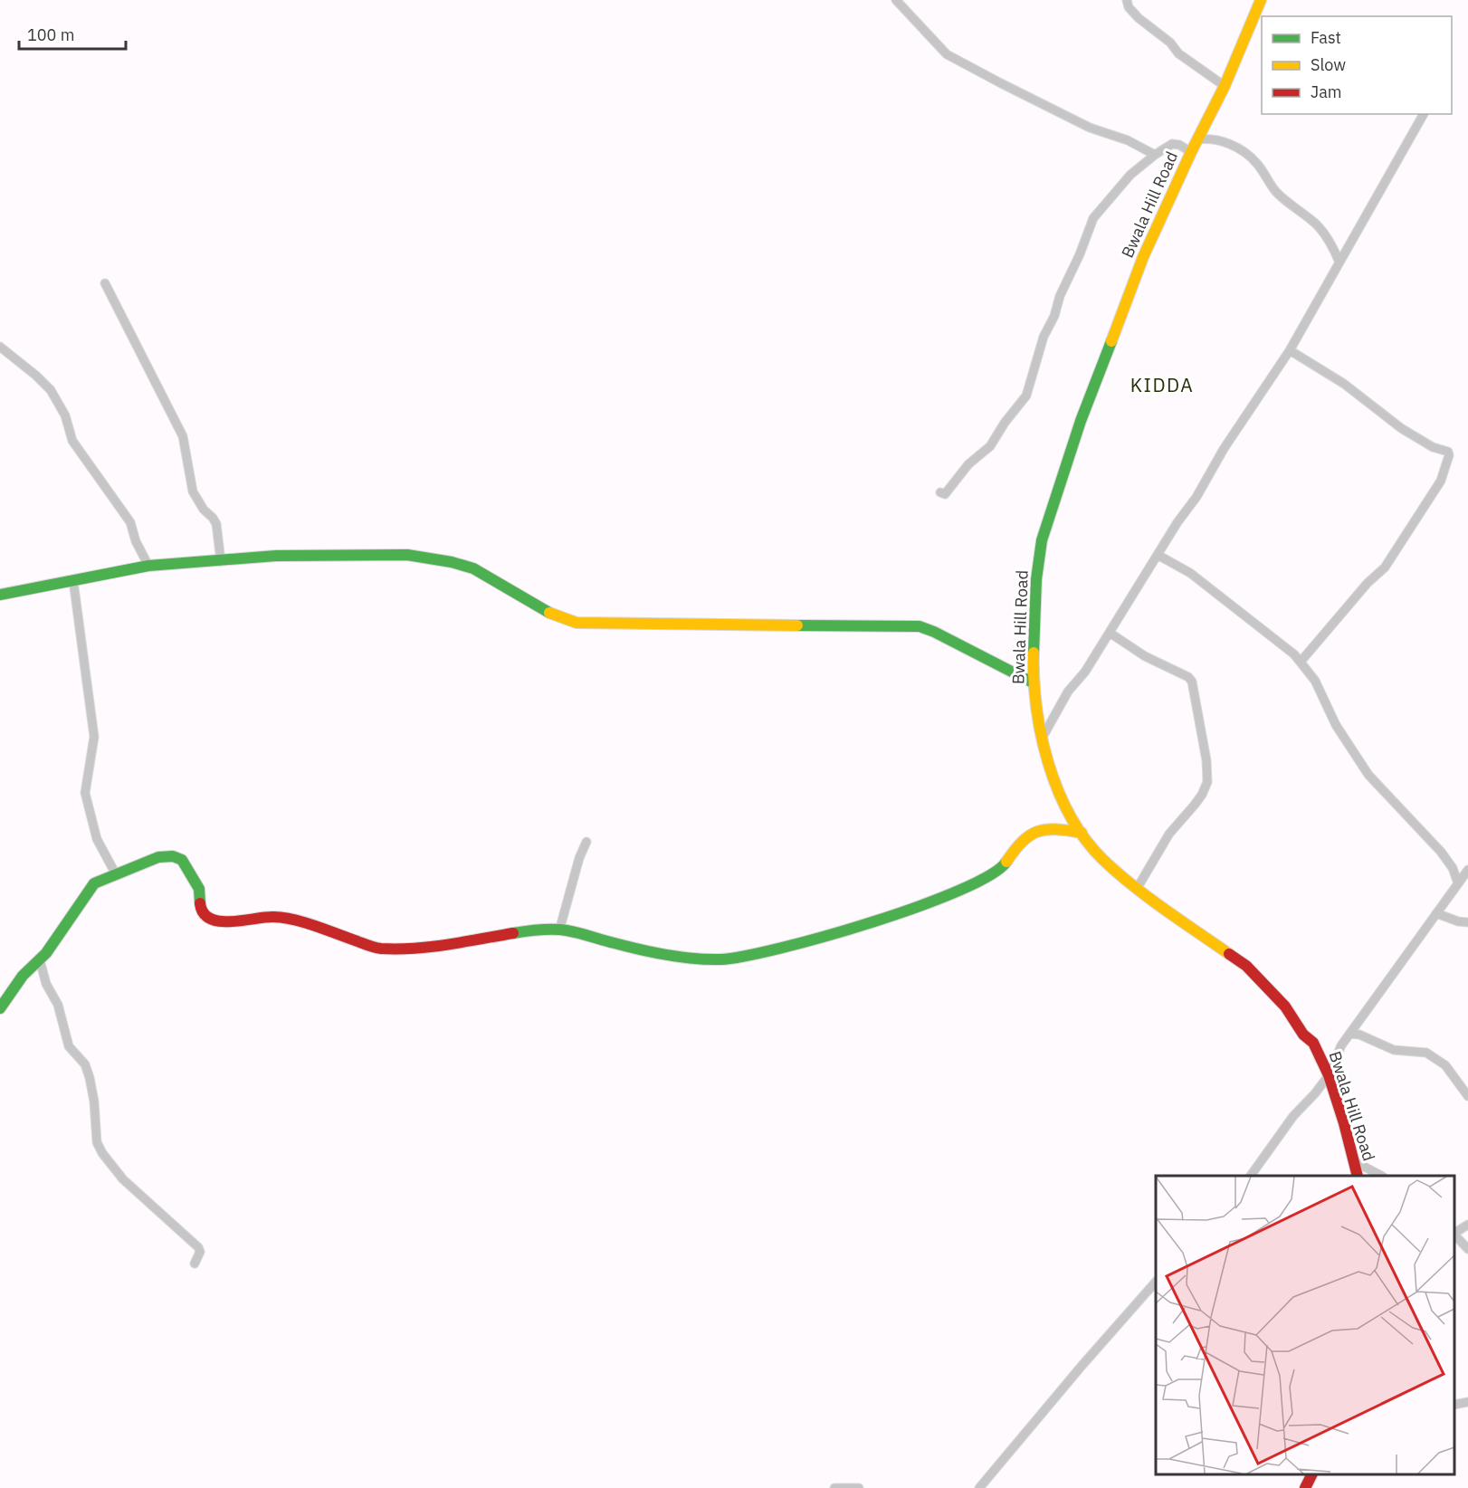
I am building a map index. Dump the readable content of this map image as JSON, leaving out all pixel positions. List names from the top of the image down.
{
  "streets": {
    "street": ["Bwala Hill Road"]
  },
  "districts": ["KIDDA"],
  "legend": ["Fast", "Slow", "Jam"],
  "scale_bar": "100 m"
}
